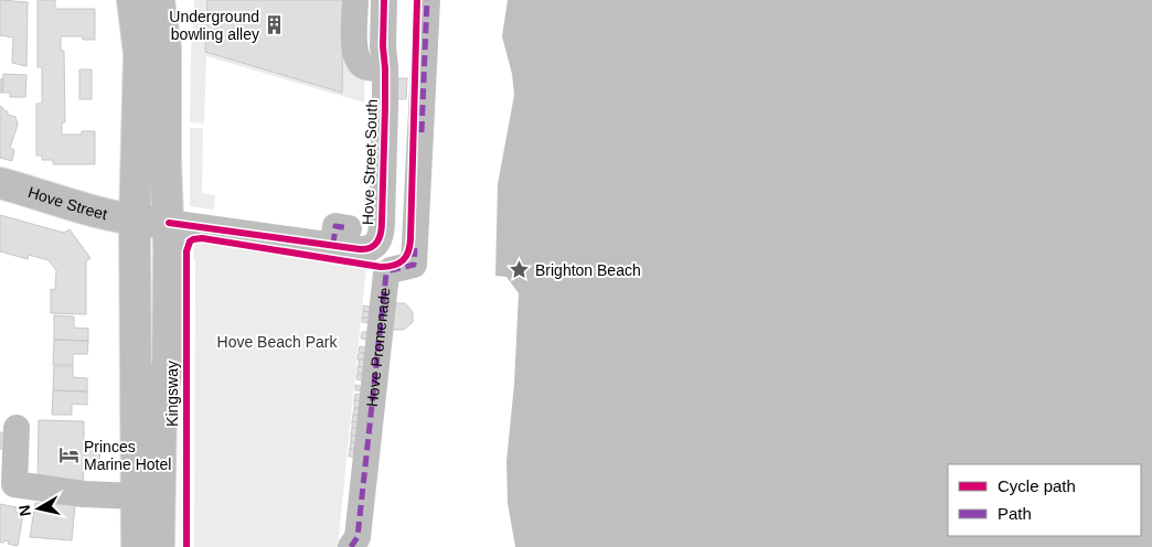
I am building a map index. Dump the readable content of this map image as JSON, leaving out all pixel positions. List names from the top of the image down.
{
  "streets": {
    "main road": ["Hove Street", "Kingsway"],
    "street": ["Hove Street South", "Hove Promenade"]
  },
  "crossings": [
    ["Hove Street South", "Hove Street"],
    ["Hove Street South", "Kingsway"],
    ["Hove Street", "Kingsway"]
  ],
  "parks": ["Hove Beach Park"],
  "places": {
    "building": ["Underground bowling alley"],
    "place": ["Brighton Beach"],
    "hotel": ["Princes Marine Hotel"]
  },
  "legend": ["Cycle path", "Path"],
  "north": "left"
}
